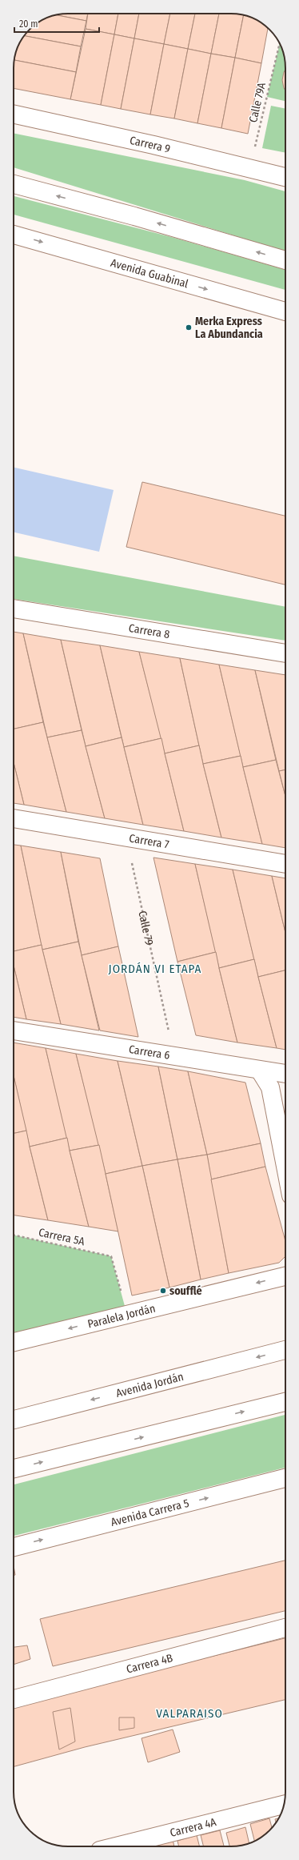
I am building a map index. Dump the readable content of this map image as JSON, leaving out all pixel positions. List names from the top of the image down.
{
  "streets": {
    "street": [
      "Carrera 9",
      "Avenida Guabinal",
      "Carrera 8",
      "Carrera 7",
      "Carrera 6",
      "Paralela Jordán",
      "Avenida Jordán",
      "Avenida Carrera 5",
      "Carrera 4B",
      "Carrera 4A"
    ],
    "path": ["Calle 79A", "Calle 79", "Carrera 5A"]
  },
  "crossings": [
    ["Calle 79A", "Carrera 9"],
    ["Carrera 7", "Calle 79"],
    ["Calle 79", "Carrera 6"],
    ["Carrera 5A", "Paralela Jordán"]
  ],
  "districts": ["JORDÁN VI ETAPA", "VALPARAISO"],
  "places": ["Merka Express La Abundancia", "soufflé"],
  "scale_bar": "20 m"
}
